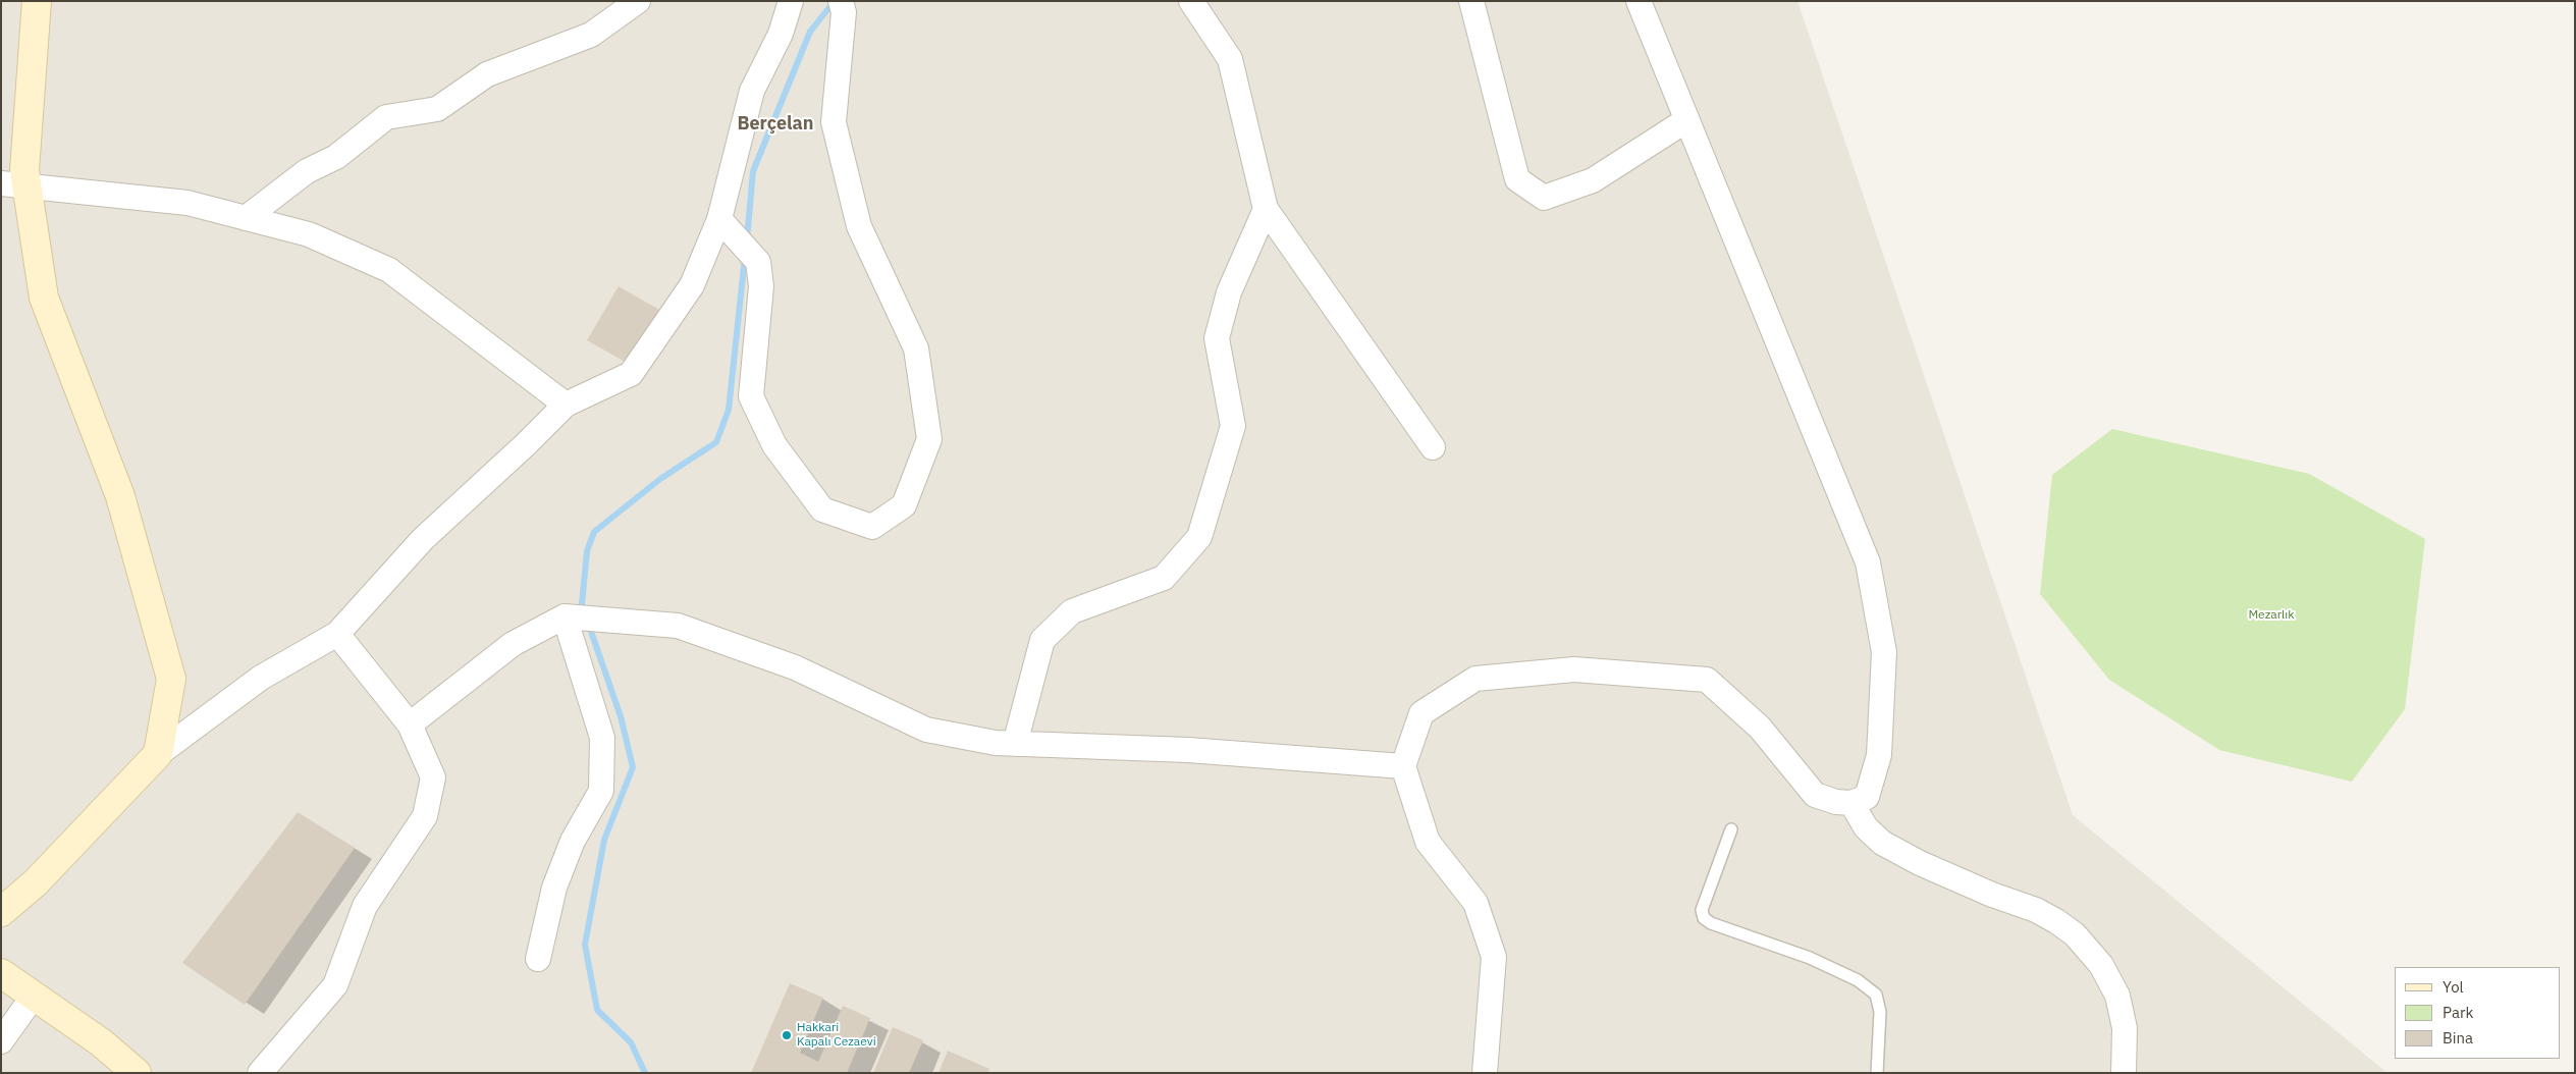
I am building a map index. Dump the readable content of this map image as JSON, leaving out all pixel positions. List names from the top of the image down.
{
  "districts": ["Berçelan"],
  "parks": ["Mezarlık"],
  "places": ["Hakkari Kapalı Cezaevi"],
  "legend": ["Yol", "Park", "Bina"]
}
